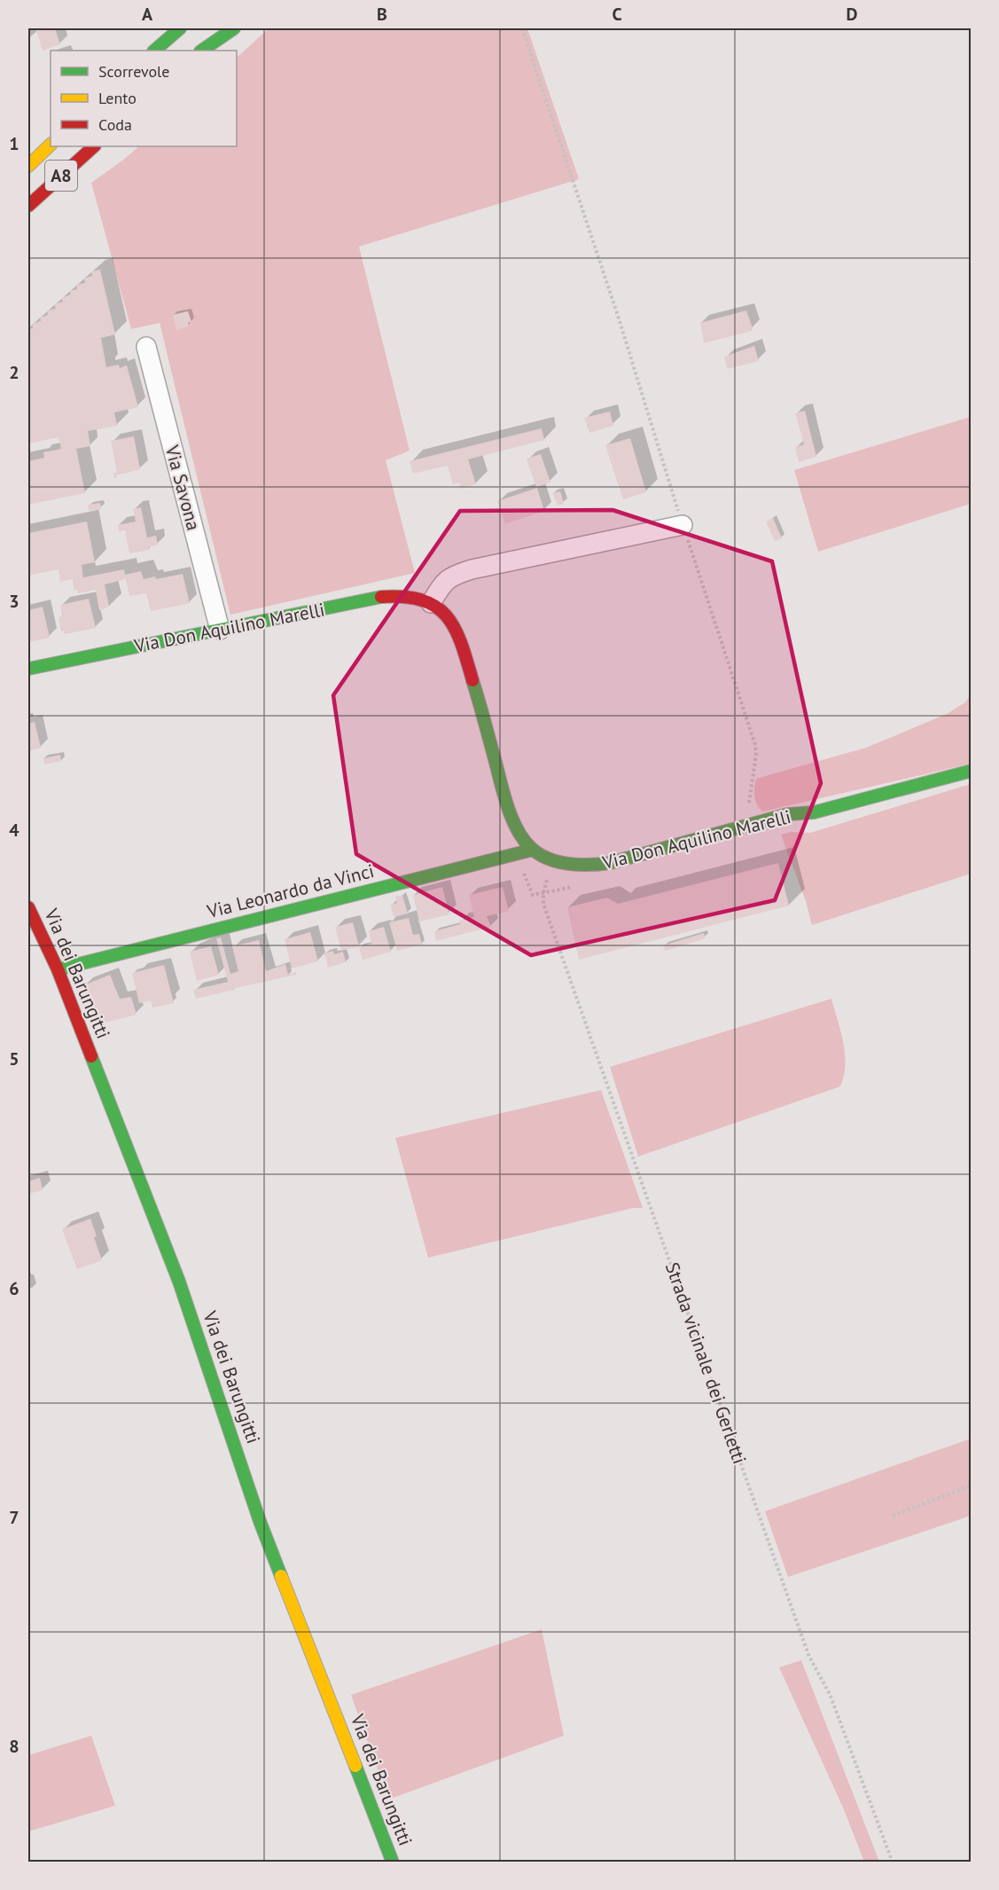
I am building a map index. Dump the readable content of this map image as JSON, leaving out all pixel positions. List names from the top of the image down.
{
  "streets": {
    "main road": [
      "A8",
      "Via Don Aquilino Marelli",
      "Via Leonardo da Vinci",
      "Via dei Barungitti"
    ],
    "street": ["Via Savona"],
    "path": ["Strada vicinale dei Gerletti"]
  },
  "crossings": [
    ["Via Savona", "Via Don Aquilino Marelli"],
    ["Via Don Aquilino Marelli", "Via Leonardo da Vinci"],
    ["Via Don Aquilino Marelli", "Strada vicinale dei Gerletti"],
    ["Via Leonardo da Vinci", "Via dei Barungitti"]
  ],
  "legend": ["Scorrevole", "Lento", "Coda"],
  "grid": {
    "columns": [
      "A",
      "B",
      "C",
      "D"
    ],
    "rows": [
      "1",
      "2",
      "3",
      "4",
      "5",
      "6",
      "7",
      "8"
    ]
  }
}
